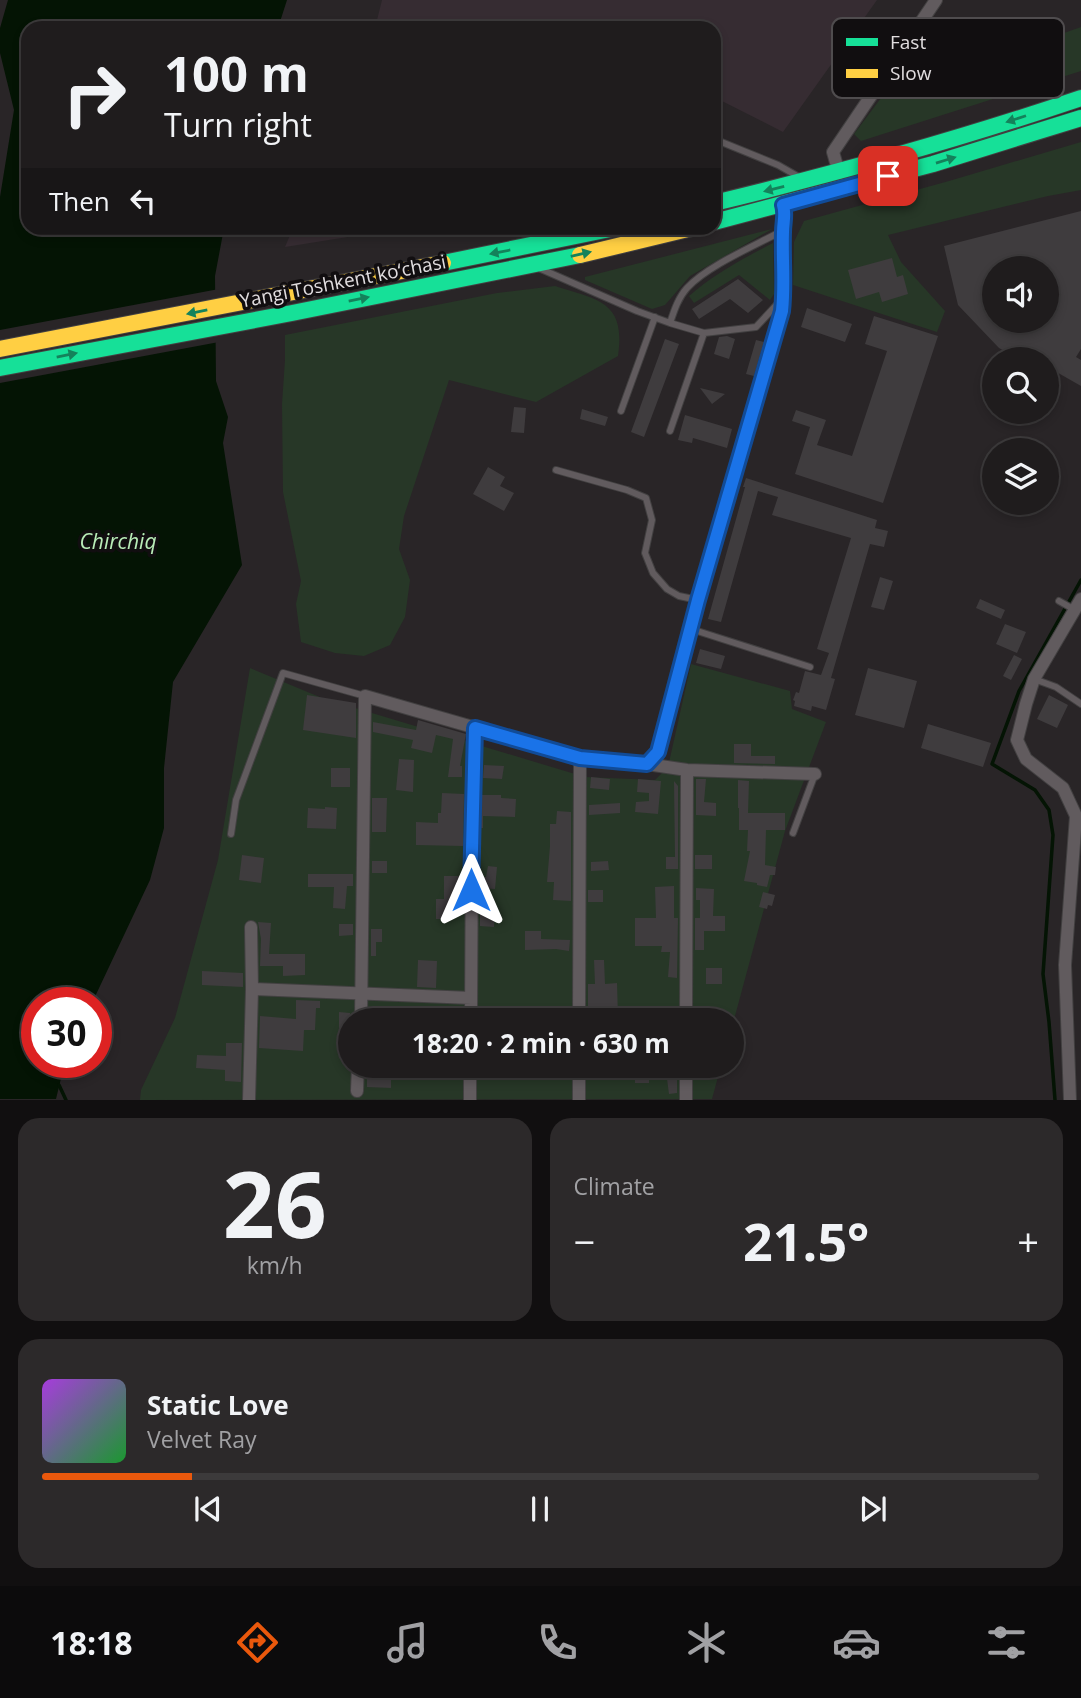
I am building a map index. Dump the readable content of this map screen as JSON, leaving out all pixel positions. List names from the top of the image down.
{
  "streets": {
    "highway": ["Yangi Toshkent ko‘chasi"]
  },
  "water": ["Chirchiq"],
  "legend": ["Fast", "Slow"],
  "page": {
    "turn": ["100 m", "Turn right"],
    "then": "Then",
    "limit": "30",
    "trip": "18:20 · 2 min · 630 m",
    "tile": [
      ["26", "km/h"],
      "Climate"
    ],
    "heat": ["−", "21.5°", "+"],
    "song": ["Static Love", "Velvet Ray"],
    "tabs": "18:18"
  }
}
